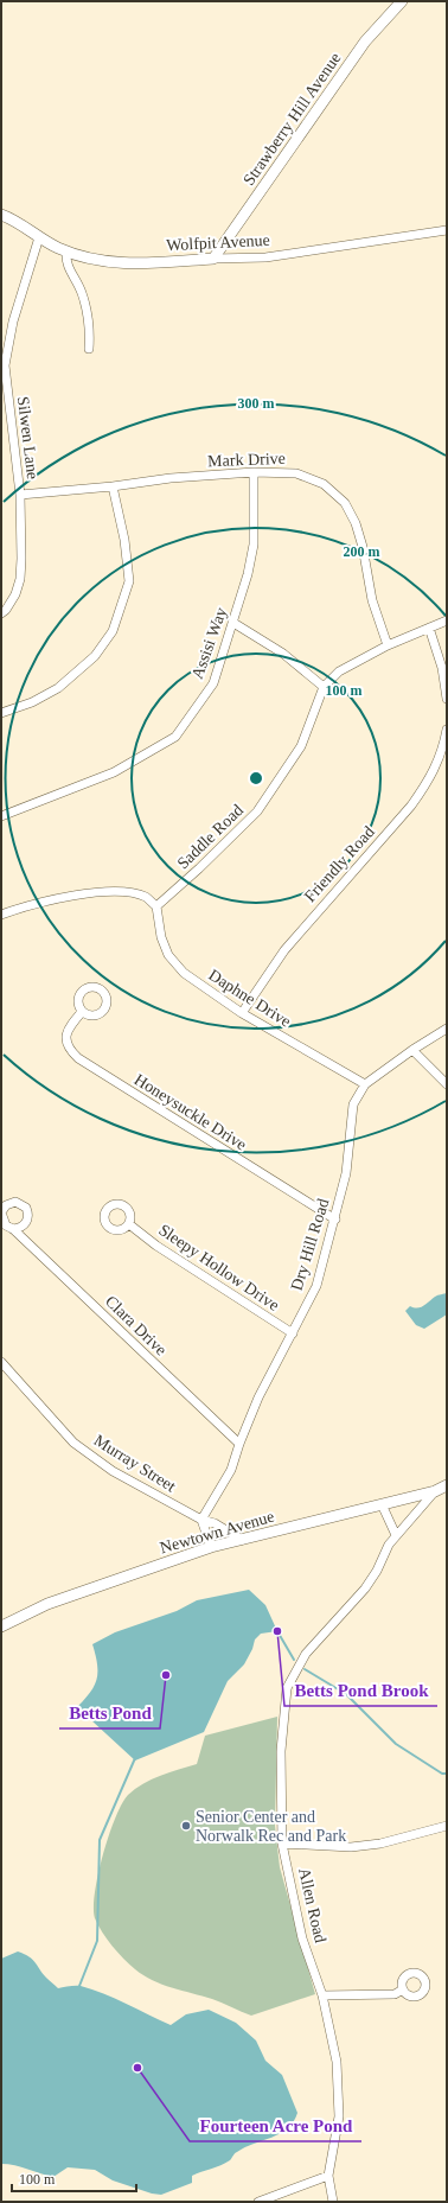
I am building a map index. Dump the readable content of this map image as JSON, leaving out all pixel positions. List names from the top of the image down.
{
  "streets": {
    "street": [
      "Strawberry Hill Avenue",
      "Wolfpit Avenue",
      "Silwen Lane",
      "Mark Drive",
      "Assisi Way",
      "Saddle Road",
      "Friendly Road",
      "Daphne Drive",
      "Honeysuckle Drive",
      "Dry Hill Road",
      "Sleepy Hollow Drive",
      "Clara Drive",
      "Murray Street",
      "Newtown Avenue",
      "Allen Road"
    ]
  },
  "crossings": [
    ["Strawberry Hill Avenue", "Wolfpit Avenue"],
    ["Wolfpit Avenue", "Silwen Lane"],
    ["Silwen Lane", "Mark Drive"],
    ["Mark Drive", "Assisi Way"],
    ["Mark Drive", "Saddle Road"],
    ["Saddle Road", "Daphne Drive"],
    ["Friendly Road", "Daphne Drive"],
    ["Daphne Drive", "Dry Hill Road"],
    ["Honeysuckle Drive", "Dry Hill Road"],
    ["Dry Hill Road", "Sleepy Hollow Drive"],
    ["Dry Hill Road", "Clara Drive"],
    ["Dry Hill Road", "Murray Street"],
    ["Murray Street", "Newtown Avenue"],
    ["Newtown Avenue", "Allen Road"]
  ],
  "places": [
    "Betts Pond Brook",
    "Betts Pond",
    "Senior Center and Norwalk Rec and Park",
    "Fourteen Acre Pond"
  ],
  "scale_bar": "100 m",
  "rings": ["300 m", "200 m", "100 m"]
}
